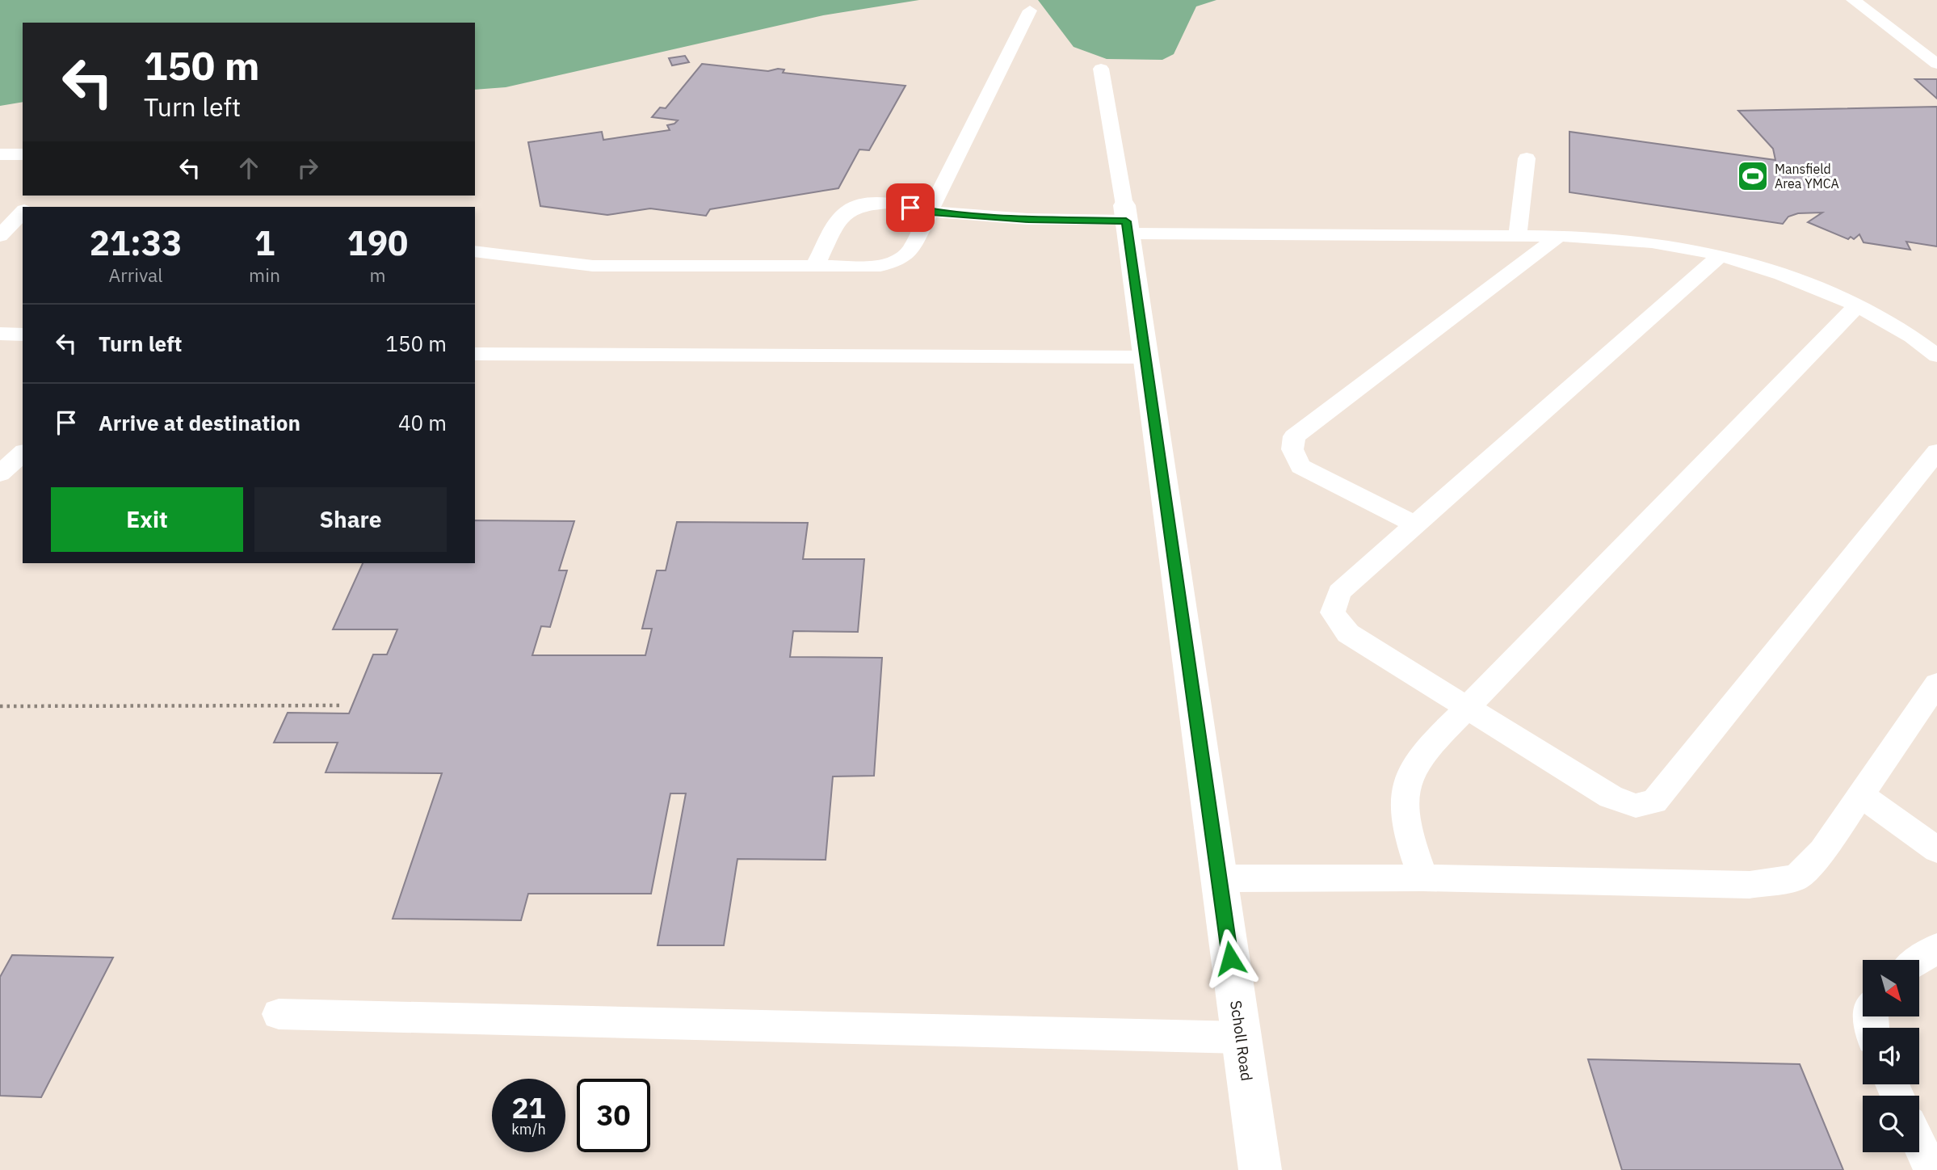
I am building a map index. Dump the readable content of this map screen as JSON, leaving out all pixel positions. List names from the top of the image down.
{
  "streets": {
    "street": ["Scholl Road"]
  },
  "places": {
    "sports": ["Mansfield Area YMCA"]
  },
  "north": "bottom right",
  "page": {
    "turn": ["150 m", "Turn left"],
    "eta": [
      "21:33",
      "Arrival",
      "1",
      "min",
      "190",
      "m"
    ],
    "list": [
      {
        "name": "Turn left",
        "value": "150 m"
      },
      {
        "name": "Arrive at destination",
        "value": "40 m"
      }
    ],
    "buttons": ["Exit", "Share"],
    "speed": "21 km/h",
    "limit": "30"
  }
}
